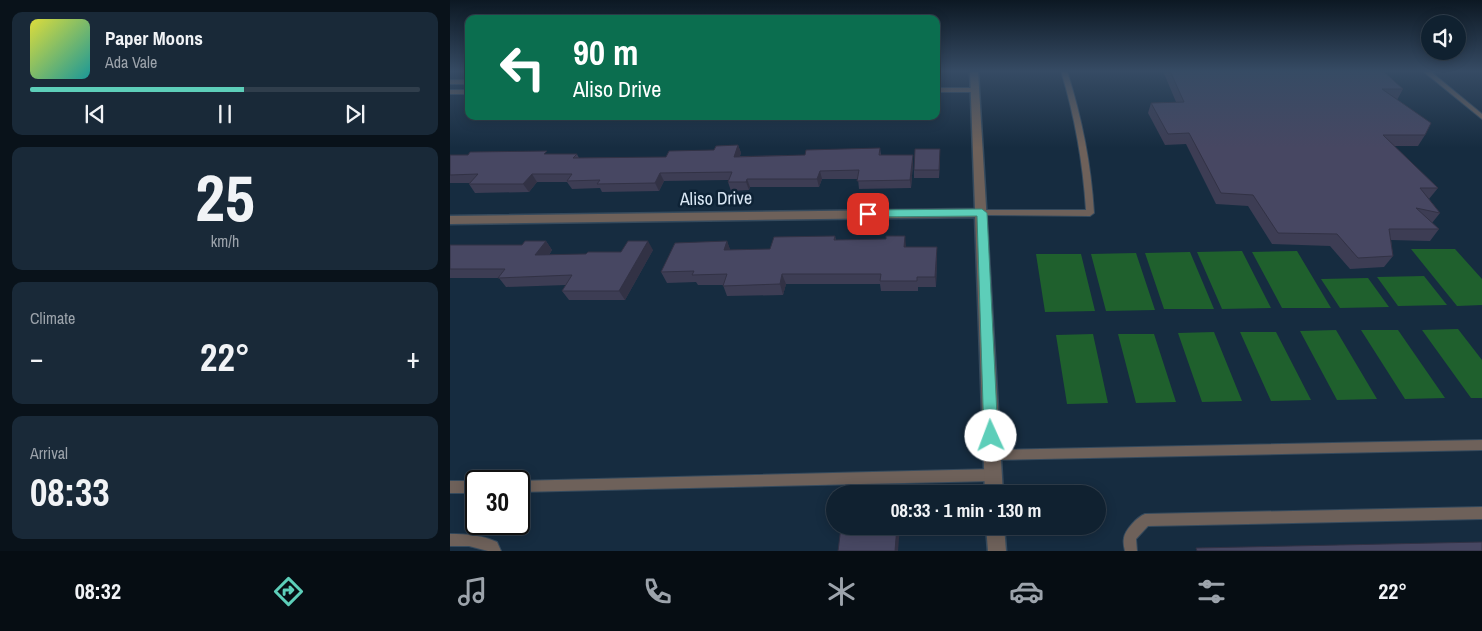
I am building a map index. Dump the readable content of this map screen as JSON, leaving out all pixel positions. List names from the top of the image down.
{
  "streets": {
    "street": ["Aliso Drive"]
  },
  "page": {
    "turn": ["90 m", "Aliso Drive"],
    "song": ["Paper Moons", "Ada Vale"],
    "tile": [
      ["25", "km/h"],
      "Climate",
      ["Arrival", "08:33"]
    ],
    "heat": ["−", "22°", "+"],
    "limit": "30",
    "trip": "08:33 · 1 min · 130 m",
    "tabs": ["08:32", "22°"]
  }
}
